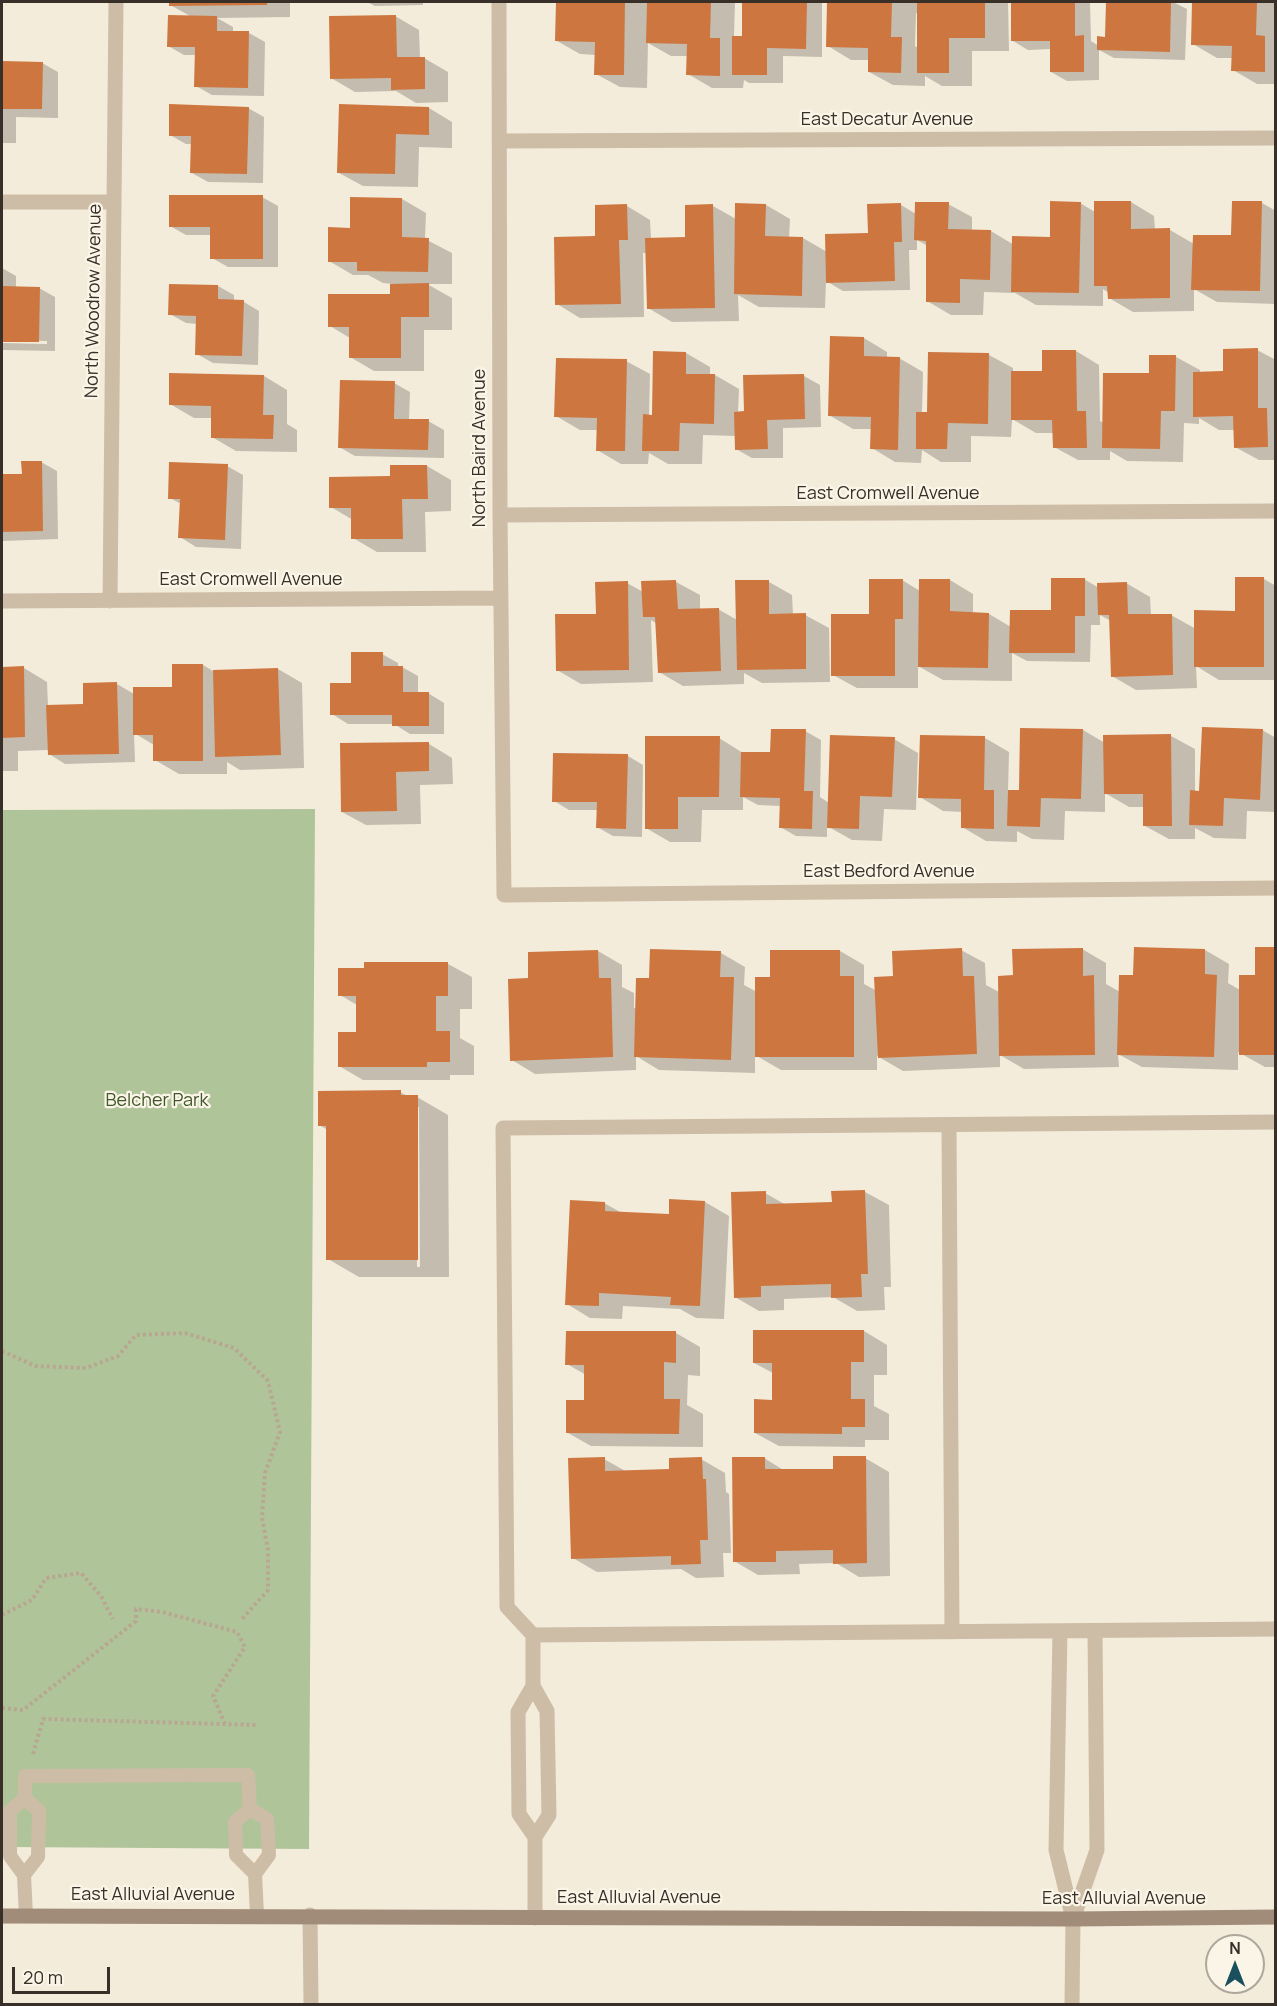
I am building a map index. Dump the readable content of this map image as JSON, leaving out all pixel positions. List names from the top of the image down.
{
  "streets": {
    "main road": ["East Alluvial Avenue"],
    "street": [
      "East Decatur Avenue",
      "North Woodrow Avenue",
      "North Baird Avenue",
      "East Cromwell Avenue",
      "East Bedford Avenue"
    ]
  },
  "crossings": [
    ["East Decatur Avenue", "North Baird Avenue"],
    ["North Woodrow Avenue", "East Cromwell Avenue"],
    ["North Baird Avenue", "East Cromwell Avenue"],
    ["North Baird Avenue", "East Bedford Avenue"]
  ],
  "parks": ["Belcher Park"],
  "scale_bar": "20 m",
  "north": "top"
}
